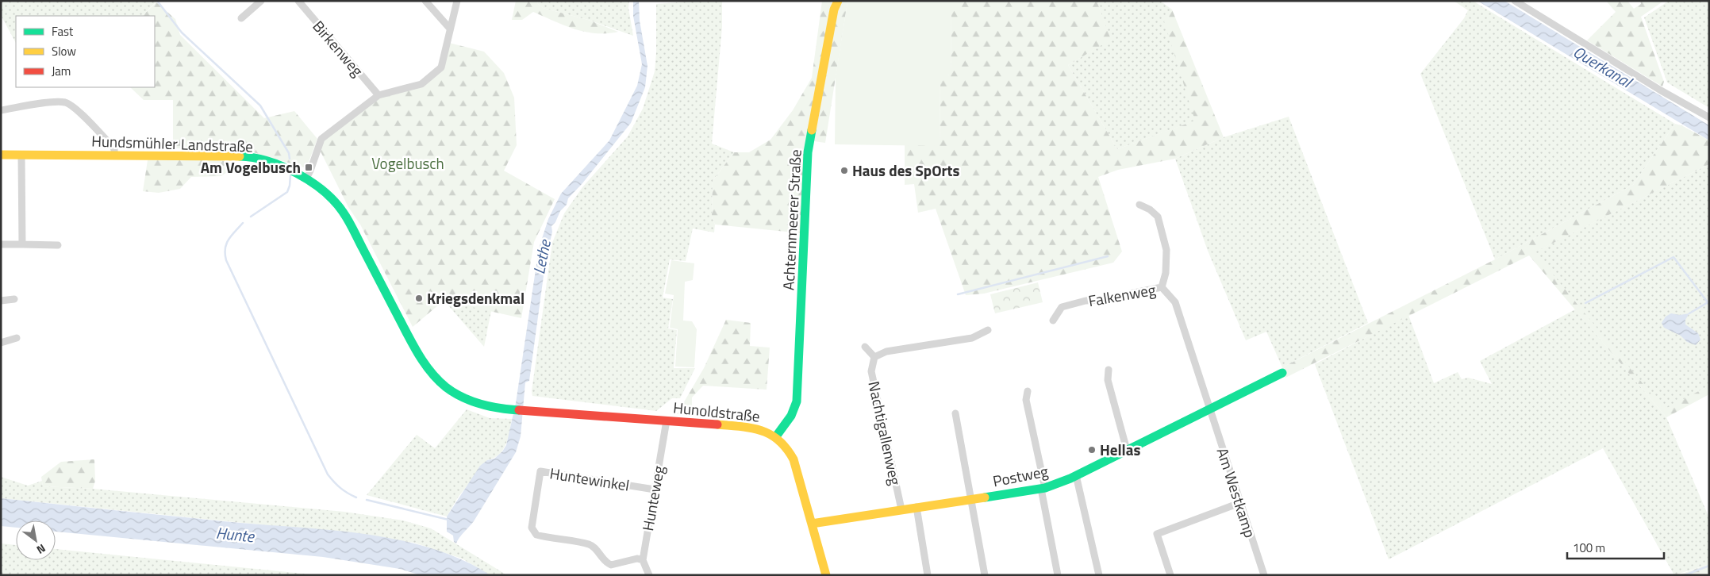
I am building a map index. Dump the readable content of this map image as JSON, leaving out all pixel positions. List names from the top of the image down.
{
  "streets": {
    "street": [
      "Birkenweg",
      "Hundsmühler Landstraße",
      "Achternmeerer Straße",
      "Falkenweg",
      "Hunoldstraße",
      "Nachtigallenweg",
      "Postweg",
      "Huntewinkel",
      "Am Westkamp",
      "Hunteweg"
    ]
  },
  "crossings": [
    ["Hundsmühler Landstraße", "Hunoldstraße"],
    ["Achternmeerer Straße", "Hunoldstraße"],
    ["Falkenweg", "Postweg"],
    ["Falkenweg", "Am Westkamp"],
    ["Hunoldstraße", "Postweg"],
    ["Hunoldstraße", "Hunteweg"],
    ["Nachtigallenweg", "Postweg"],
    ["Postweg", "Am Westkamp"],
    ["Huntewinkel", "Hunteweg"]
  ],
  "water": ["Querkanal", "Lethe", "Hunte"],
  "parks": ["Vogelbusch"],
  "places": {
    "transit": ["Am Vogelbusch"],
    "other": ["Haus des SpOrts", "Kriegsdenkmal", "Hellas"]
  },
  "legend": ["Fast", "Slow", "Jam"],
  "scale_bar": "100 m",
  "north": "bottom right"
}
